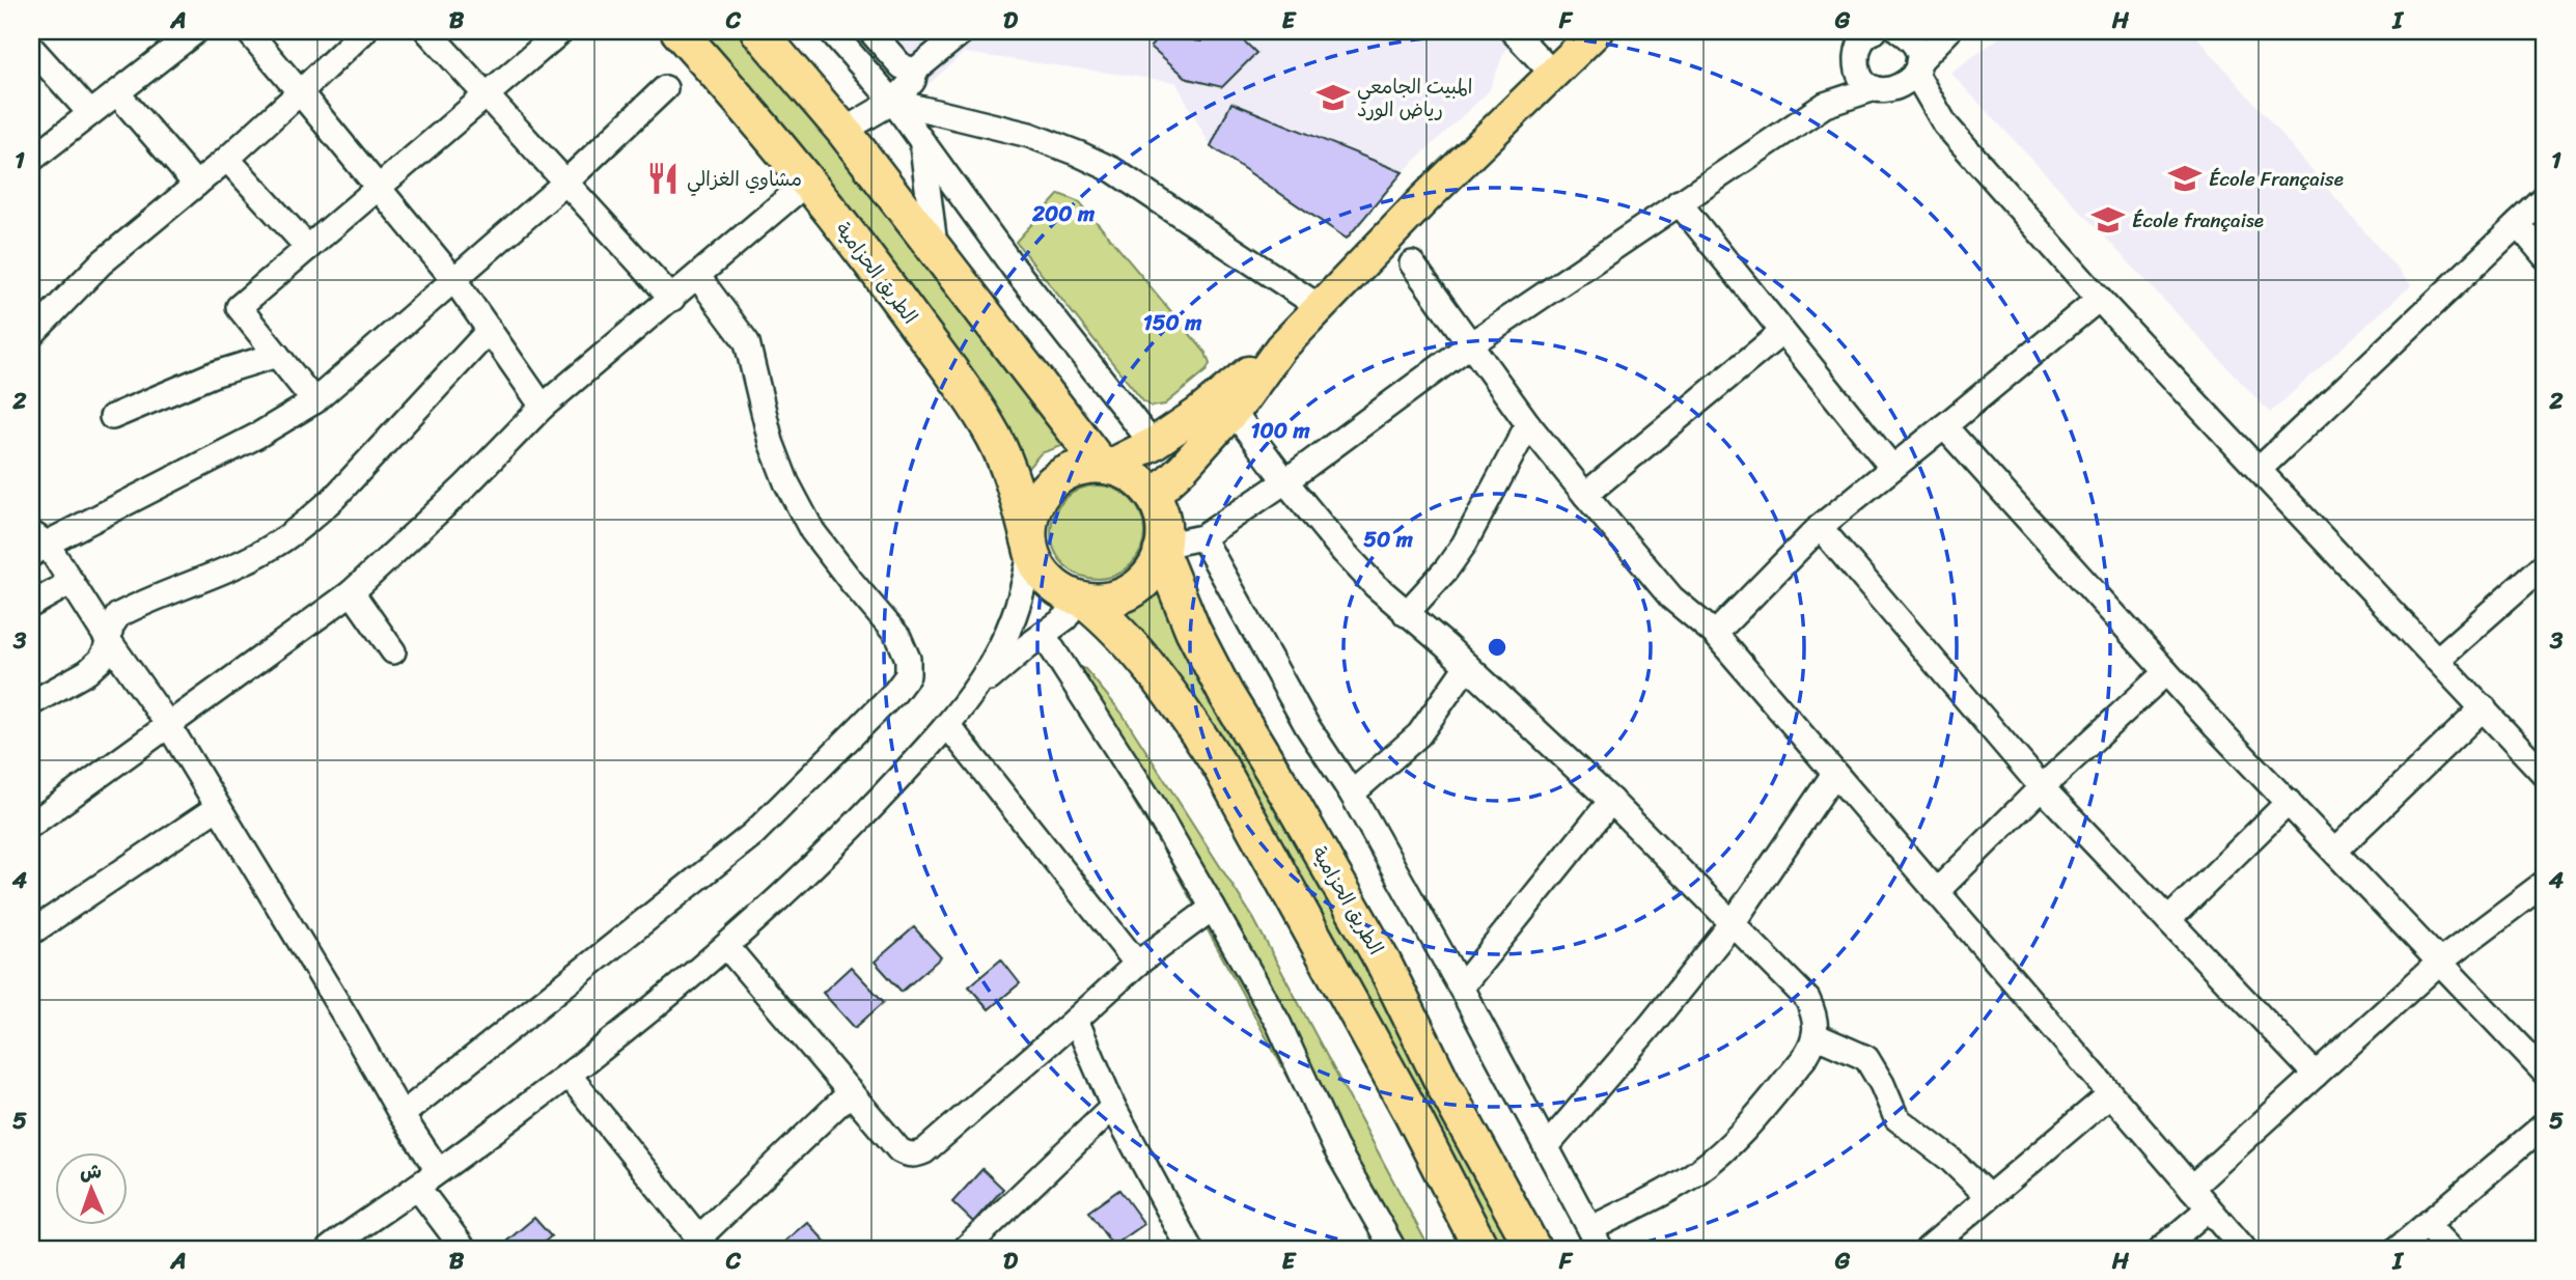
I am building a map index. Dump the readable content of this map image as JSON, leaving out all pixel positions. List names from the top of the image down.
{
  "streets": {
    "highway": ["الطريق الحزامية"]
  },
  "places": {
    "school or university": ["المبيت الجامعي رياض الورد", "École Française", "École française"],
    "restaurant": ["مشاوي الغزالي"]
  },
  "north": "top",
  "grid": {
    "columns": [
      "A",
      "B",
      "C",
      "D",
      "E",
      "F",
      "G",
      "H",
      "I"
    ],
    "rows": [
      "1",
      "2",
      "3",
      "4",
      "5"
    ]
  },
  "rings": [
    "200 m",
    "150 m",
    "100 m",
    "50 m"
  ]
}
